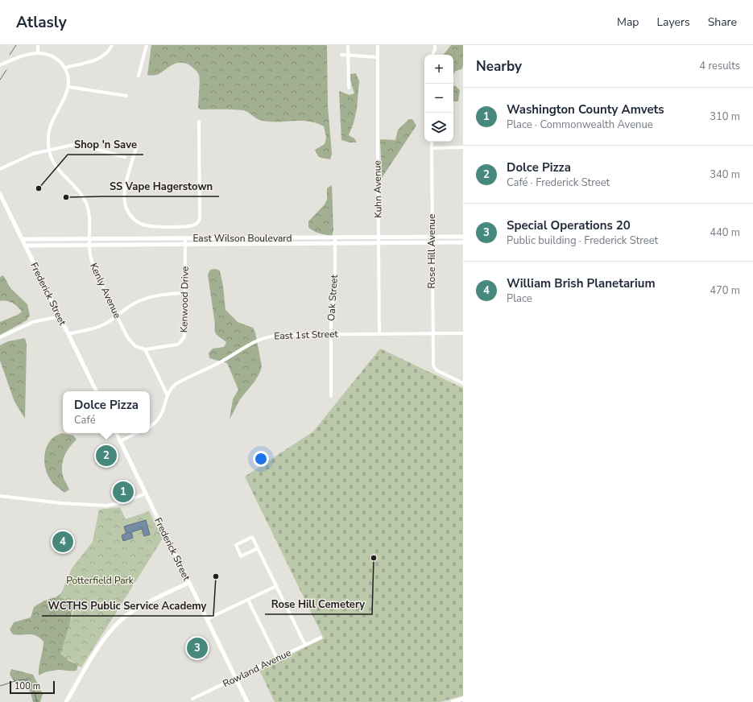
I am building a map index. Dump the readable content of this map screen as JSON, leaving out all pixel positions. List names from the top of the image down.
{
  "streets": {
    "main road": ["East Wilson Boulevard", "Frederick Street"],
    "street": [
      "Kuhn Avenue",
      "Rose Hill Avenue",
      "Kenly Avenue",
      "Oak Street",
      "Kenwood Drive",
      "East 1st Street",
      "Rowland Avenue"
    ]
  },
  "crossings": [
    ["Kuhn Avenue", "East Wilson Boulevard"],
    ["Kuhn Avenue", "East 1st Street"],
    ["East Wilson Boulevard", "Rose Hill Avenue"],
    ["East Wilson Boulevard", "Kenly Avenue"],
    ["East Wilson Boulevard", "Frederick Street"],
    ["East Wilson Boulevard", "Oak Street"],
    ["East Wilson Boulevard", "Kenwood Drive"],
    ["Rose Hill Avenue", "East 1st Street"],
    ["Kenly Avenue", "Kenwood Drive"],
    ["Frederick Street", "Rowland Avenue"],
    ["Oak Street", "East 1st Street"]
  ],
  "parks": ["Potterfield Park"],
  "places": [
    "Shop 'n Save",
    "SS Vape Hagerstown",
    "Rose Hill Cemetery",
    "WCTHS Public Service Academy"
  ],
  "scale_bar": "100 m",
  "page": {
    "header": "Atlasly",
    "nav": ["Map", "Layers", "Share"],
    "heading": ["Nearby", "4 results"],
    "map_buttons": ["+", "−"],
    "list": [
      {
        "mark": "1",
        "name": "Washington County Amvets",
        "note": "Place · Commonwealth Avenue",
        "value": "310 m"
      },
      {
        "mark": "2",
        "name": "Dolce Pizza",
        "note": "Café · Frederick Street",
        "value": "340 m"
      },
      {
        "mark": "3",
        "name": "Special Operations 20",
        "note": "Public building · Frederick Street",
        "value": "440 m"
      },
      {
        "mark": "4",
        "name": "William Brish Planetarium",
        "note": "Place",
        "value": "470 m"
      }
    ],
    "popup": ["Dolce Pizza", "Café"],
    "pins": [
      "2",
      "1",
      "4",
      "3"
    ],
    "scale": "100 m"
  }
}
